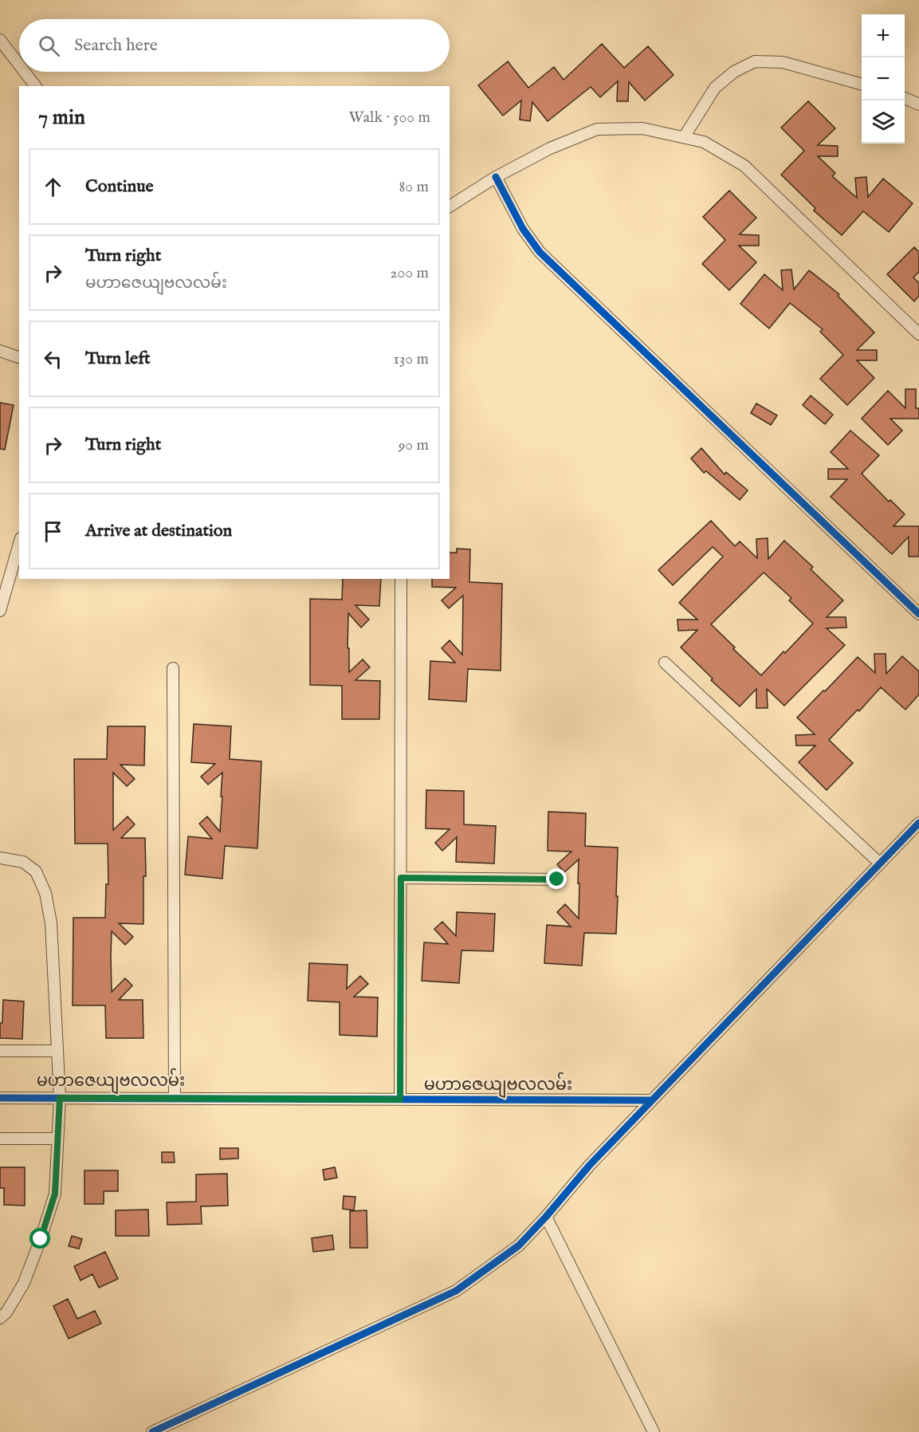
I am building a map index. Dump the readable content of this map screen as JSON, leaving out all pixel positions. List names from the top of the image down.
{
  "streets": {
    "street": ["မဟာဇေယျဗလလမ်း"]
  },
  "page": {
    "map_buttons": ["+", "−"],
    "search": "Search here",
    "heading": ["7 min", "Walk · 500 m"],
    "list": [
      ["Continue", "80 m"],
      ["Turn right", "မဟာဇေယျဗလလမ်း", "200 m"],
      ["Turn left", "130 m"],
      ["Turn right", "90 m"],
      "Arrive at destination"
    ]
  }
}
